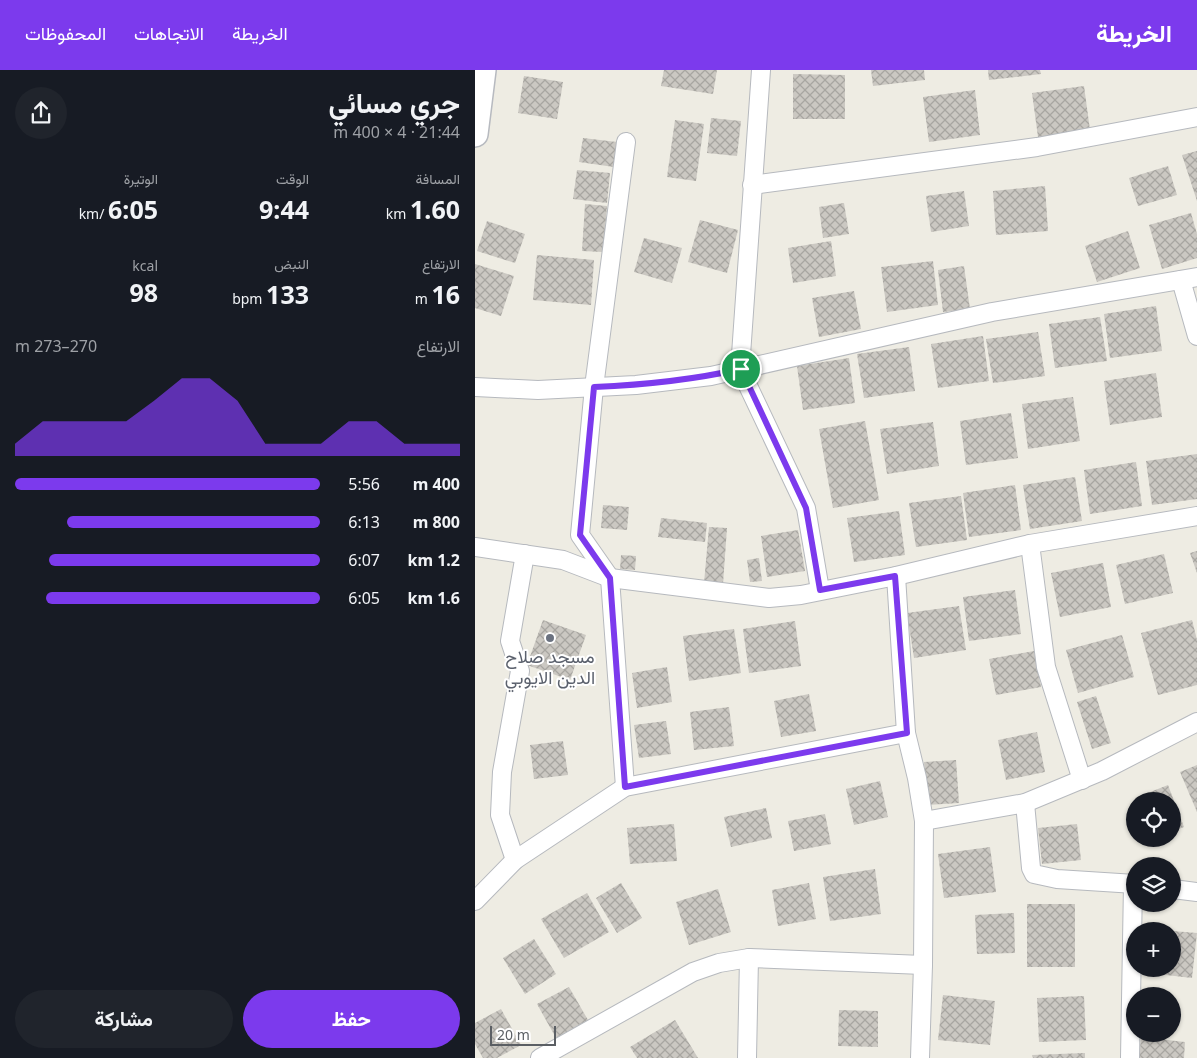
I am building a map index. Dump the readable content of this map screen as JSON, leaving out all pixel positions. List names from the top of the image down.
{
  "places": ["مسجد صلاح الدين الايوبي"],
  "scale_bar": "20 m",
  "page": {
    "header": "الخريطة",
    "nav": ["الخريطة", "الاتجاهات", "المحفوظات"],
    "heading": ["جري مسائي", "21:44 · 4 × 400 m"],
    "stats": [
      ["المسافة", "1.60 km"],
      ["الوقت", "9:44"],
      ["الوتيرة", "6:05 /km"],
      ["الارتفاع", "16 m"],
      ["النبض", "133 bpm"],
      ["kcal", "98"]
    ],
    "chart": ["الارتفاع", "270–273 m"],
    "list": [
      {
        "name": "400 m",
        "note": "5:56"
      },
      {
        "name": "800 m",
        "note": "6:13"
      },
      {
        "name": "1.2 km",
        "note": "6:07"
      },
      {
        "name": "1.6 km",
        "note": "6:05"
      }
    ],
    "map_buttons": ["+", "−"],
    "buttons": ["حفظ", "مشاركة"],
    "scale": "20 m"
  }
}
